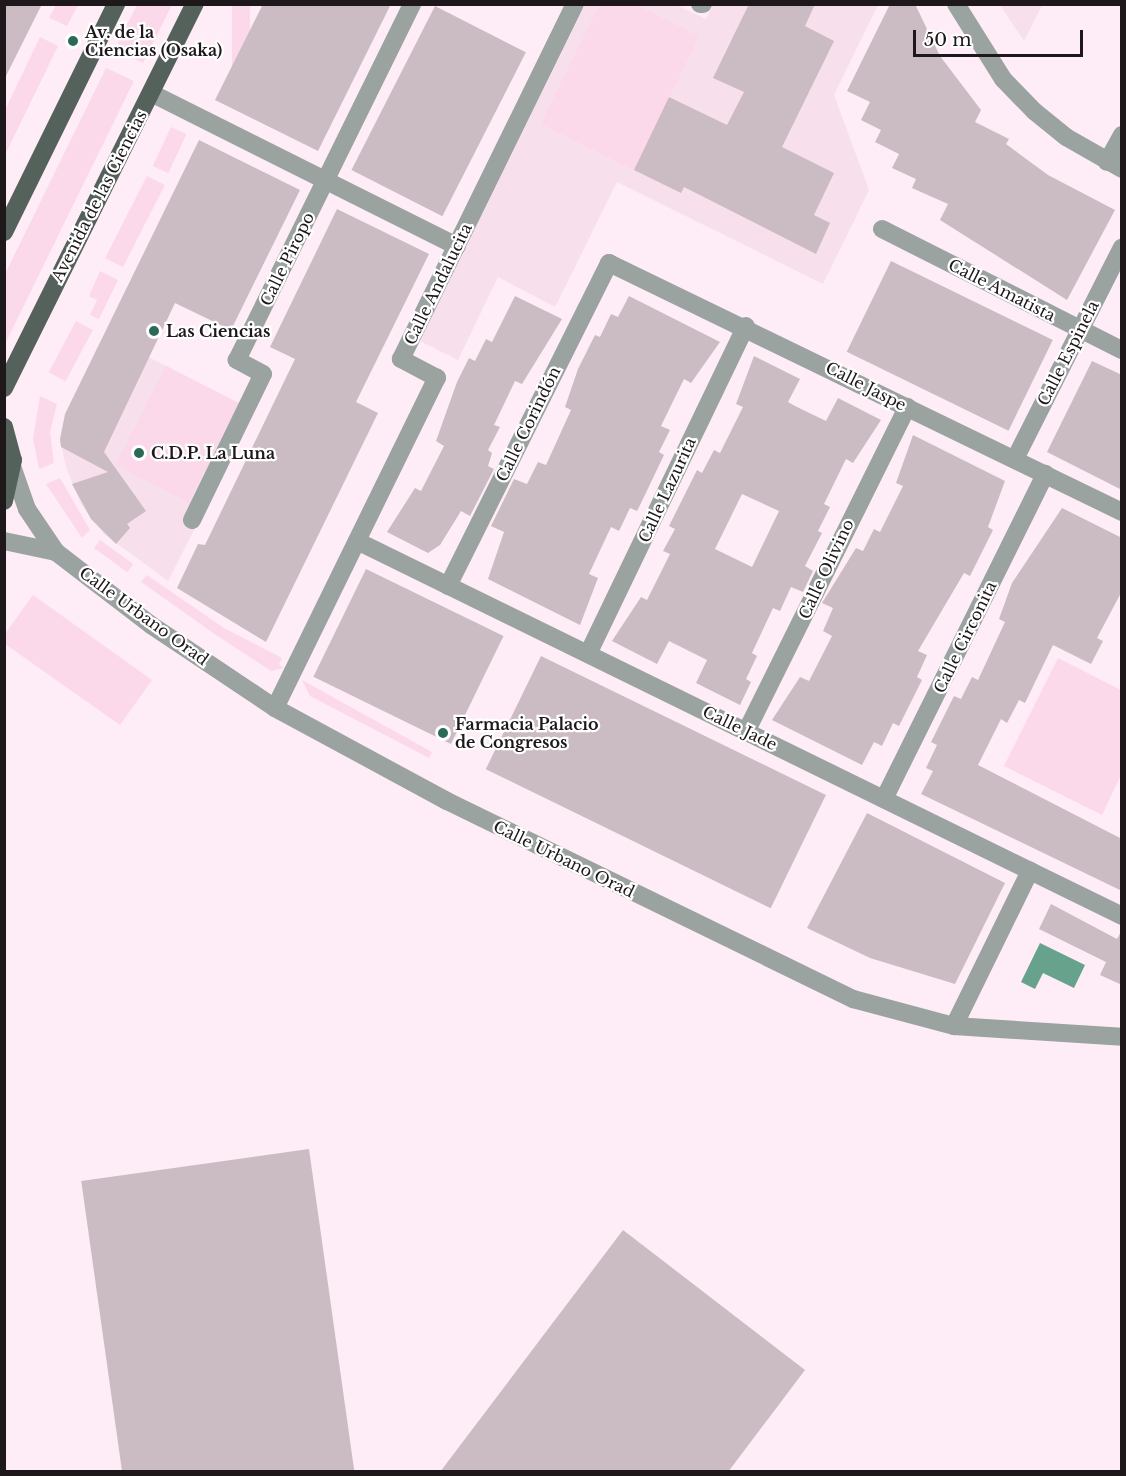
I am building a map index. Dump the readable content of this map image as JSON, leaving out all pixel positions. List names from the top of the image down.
{
  "streets": {
    "main road": ["Avenida de las Ciencias"],
    "street": [
      "Calle Piropo",
      "Calle Andalucita",
      "Calle Amatista",
      "Calle Espinela",
      "Calle Jaspe",
      "Calle Corindón",
      "Calle Lazurita",
      "Calle Olivino",
      "Calle Urbano Orad",
      "Calle Circonita",
      "Calle Jade"
    ]
  },
  "crossings": [
    ["Calle Andalucita", "Calle Urbano Orad"],
    ["Calle Andalucita", "Calle Jade"],
    ["Calle Amatista", "Calle Espinela"],
    ["Calle Espinela", "Calle Jaspe"],
    ["Calle Jaspe", "Calle Corindón"],
    ["Calle Jaspe", "Calle Lazurita"],
    ["Calle Jaspe", "Calle Olivino"],
    ["Calle Jaspe", "Calle Circonita"],
    ["Calle Corindón", "Calle Jade"],
    ["Calle Lazurita", "Calle Jade"],
    ["Calle Olivino", "Calle Jade"],
    ["Calle Circonita", "Calle Jade"]
  ],
  "places": [
    "Av. de la Ciencias (Osaka)",
    "Las Ciencias",
    "C.D.P. La Luna",
    "Farmacia Palacio de Congresos"
  ],
  "scale_bar": "50 m"
}
